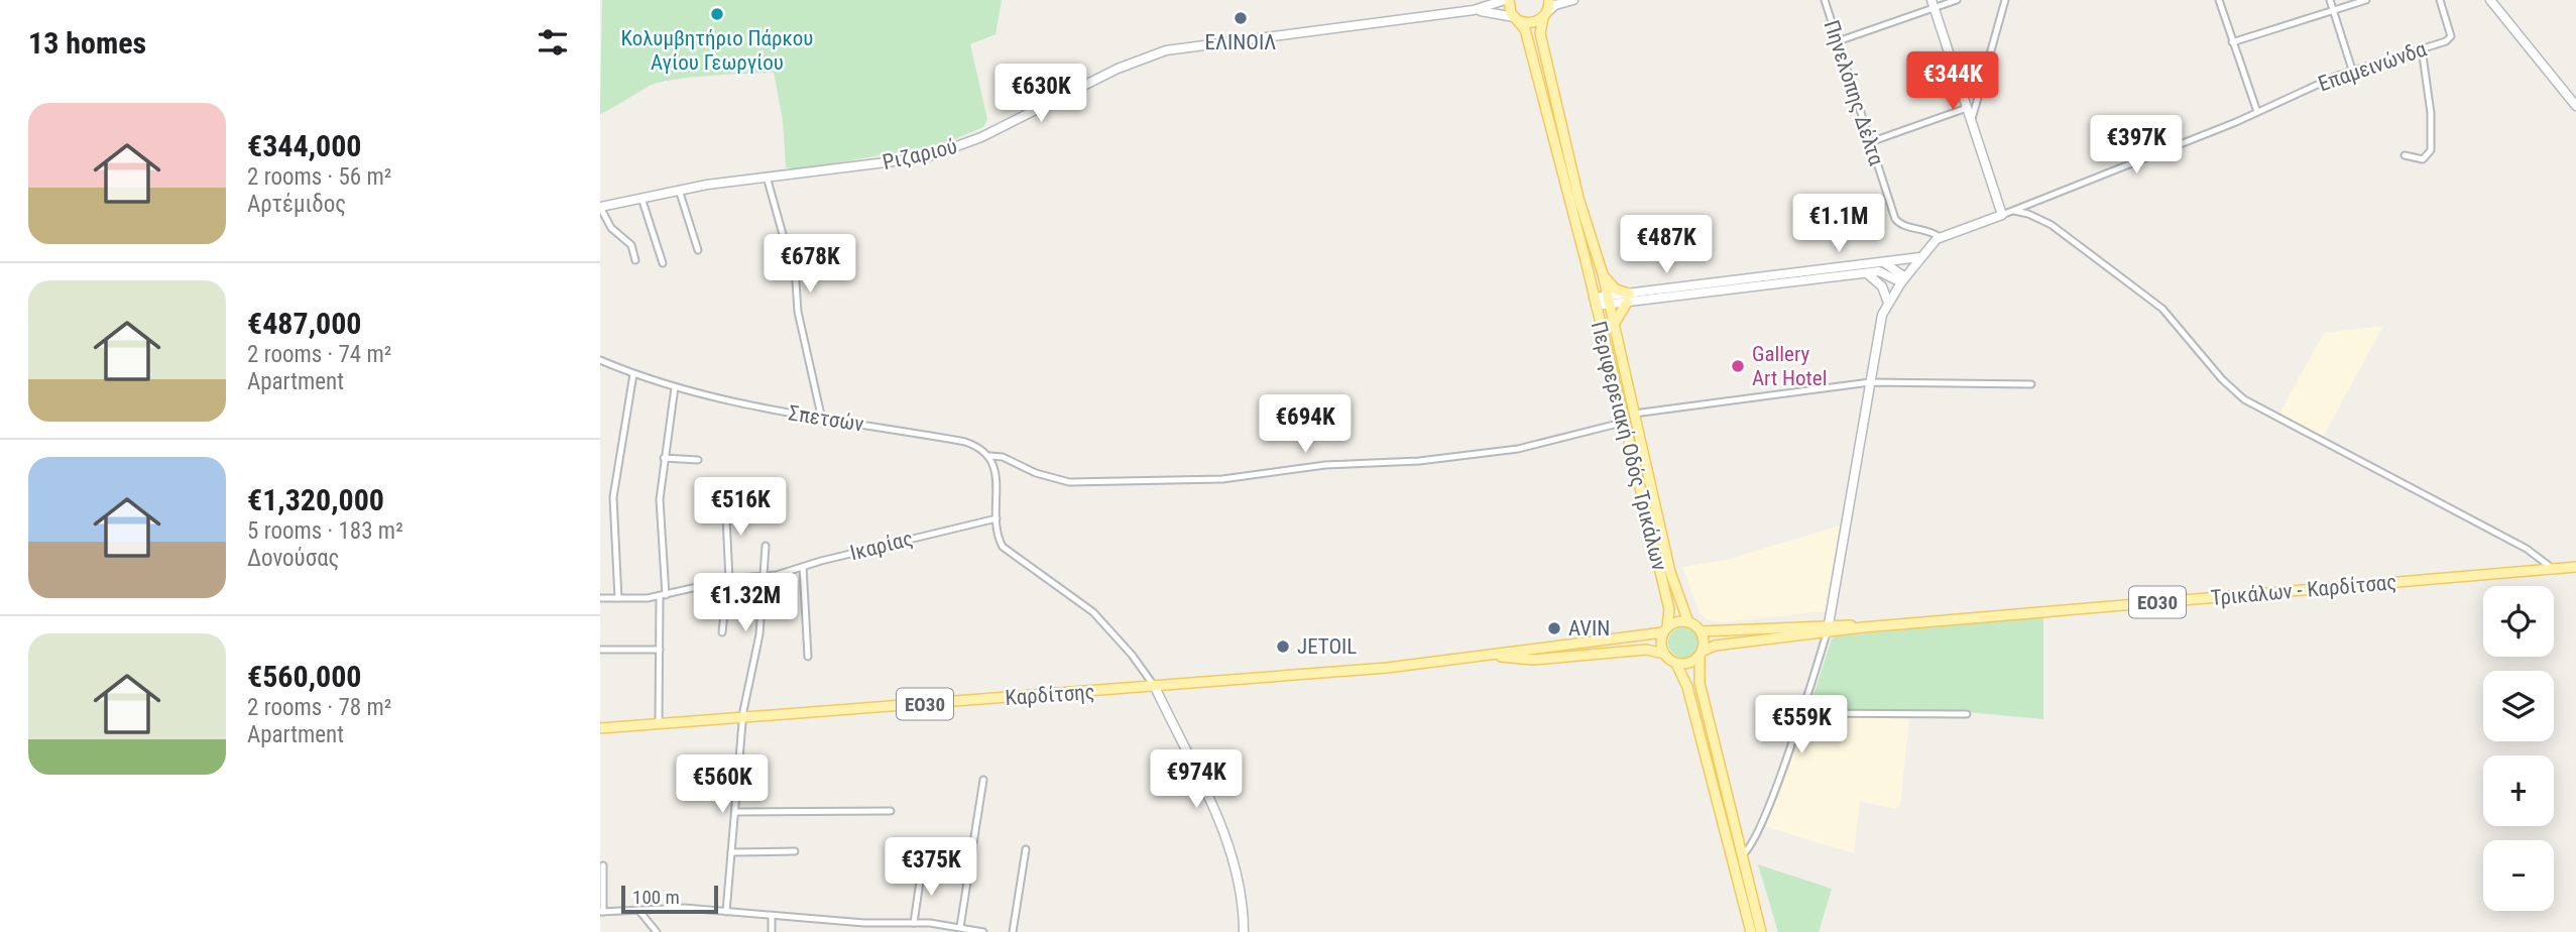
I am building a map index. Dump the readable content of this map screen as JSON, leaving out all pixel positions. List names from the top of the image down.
{
  "streets": {
    "main road": [
      "Περιφερειακή Οδός Τρικάλων",
      "Τρικάλων - Καρδίτσας",
      "ΕΟ30",
      "Καρδίτσης"
    ],
    "street": [
      "Επαμεινώνδα",
      "Πηνελόπης Δέλτα",
      "Ριζαριού",
      "Σπετσών",
      "Ικαρίας"
    ]
  },
  "crossings": [
    ["Ριζαριού", "Περιφερειακή Οδός Τρικάλων"],
    ["Σπετσών", "Περιφερειακή Οδός Τρικάλων"],
    ["Περιφερειακή Οδός Τρικάλων", "Τρικάλων - Καρδίτσας"],
    ["Περιφερειακή Οδός Τρικάλων", "ΕΟ30"],
    ["Περιφερειακή Οδός Τρικάλων", "Καρδίτσης"],
    ["Τρικάλων - Καρδίτσας", "ΕΟ30"],
    ["Τρικάλων - Καρδίτσας", "Καρδίτσης"],
    ["ΕΟ30", "Καρδίτσης"]
  ],
  "places": [
    "Κολυμβητήριο Πάρκου Αγίου Γεωργίου",
    "ΕΛΙΝΟΙΛ",
    "Gallery Art Hotel",
    "AVIN",
    "JETOIL"
  ],
  "scale_bar": "100 m",
  "page": {
    "heading": "13 homes",
    "price": [
      "€344K",
      "€630K",
      "€397K",
      "€1.1M",
      "€487K",
      "€678K",
      "€694K",
      "€516K",
      "€1.32M",
      "€559K",
      "€974K",
      "€560K",
      "€375K"
    ],
    "list": [
      {
        "name": "€344,000",
        "note": "2 rooms · 56 m² · Αρτέμιδος"
      },
      {
        "name": "€487,000",
        "note": "2 rooms · 74 m² · Apartment"
      },
      {
        "name": "€1,320,000",
        "note": "5 rooms · 183 m² · Δονούσας"
      },
      {
        "name": "€560,000",
        "note": "2 rooms · 78 m² · Apartment"
      }
    ],
    "map_buttons": ["+", "−"],
    "scale": "100 m"
  }
}
